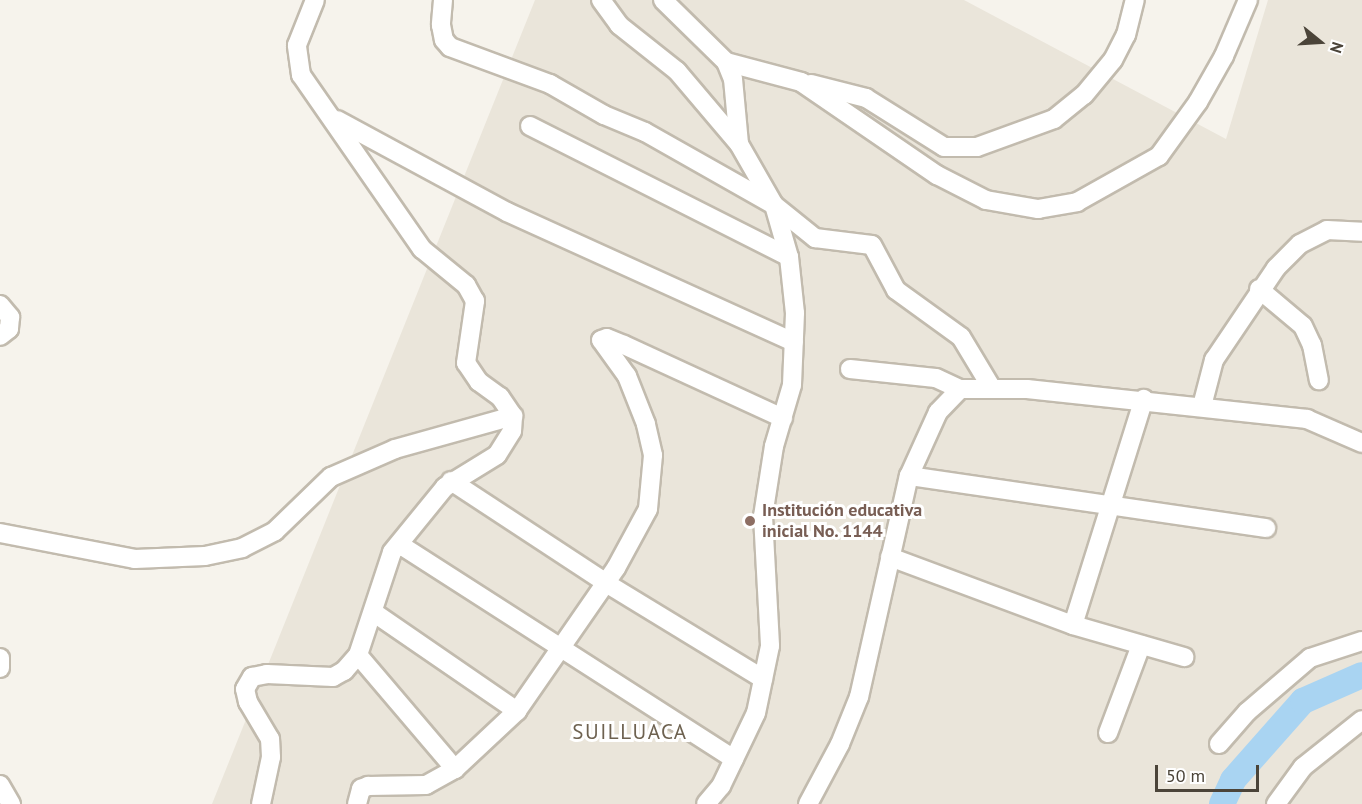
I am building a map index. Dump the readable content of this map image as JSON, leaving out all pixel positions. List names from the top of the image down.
{
  "districts": ["SUILLUACA"],
  "places": ["Institución educativa inicial No. 1144"],
  "scale_bar": "50 m",
  "north": "right"
}
